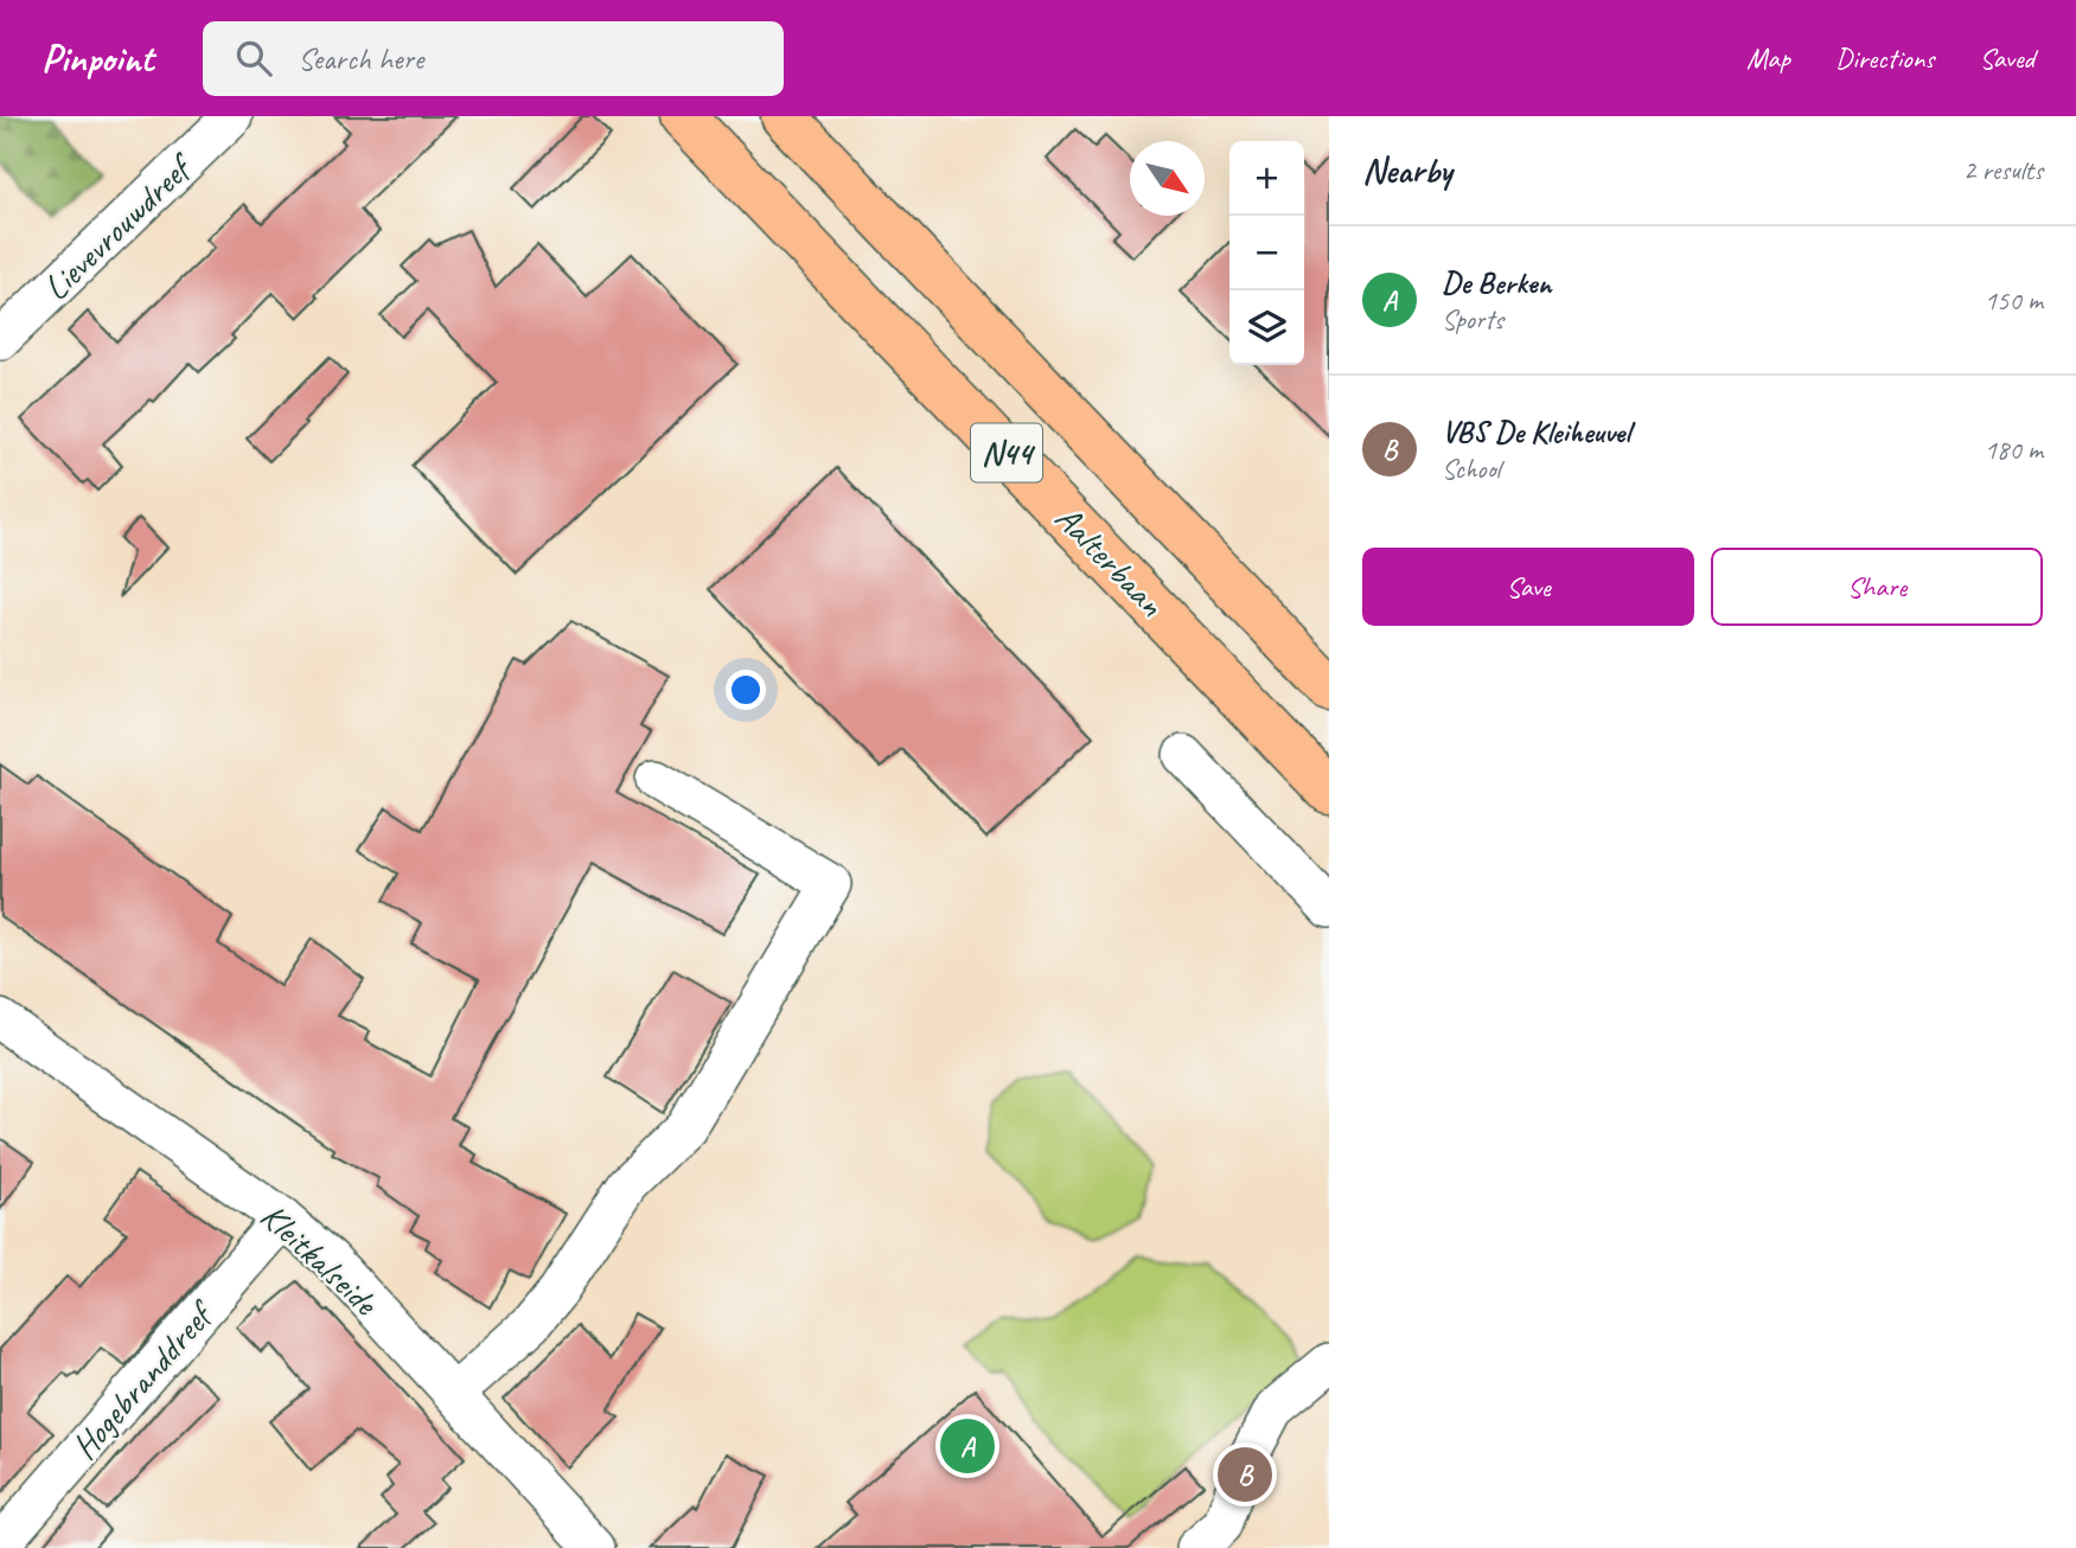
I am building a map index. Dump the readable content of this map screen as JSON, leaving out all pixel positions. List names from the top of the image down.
{
  "streets": {
    "highway": ["N44", "Aalterbaan"],
    "street": ["Lievevrouwdreef", "Kleitkalseide", "Hogebranddreef"]
  },
  "crossings": [
    ["Kleitkalseide", "Hogebranddreef"]
  ],
  "north": "bottom right",
  "page": {
    "header": "Pinpoint",
    "search": "Search here",
    "nav": ["Map", "Directions", "Saved"],
    "heading": ["Nearby", "2 results"],
    "map_buttons": ["+", "−"],
    "list": [
      {
        "mark": "A",
        "name": "De Berken",
        "note": "Sports",
        "value": "150 m"
      },
      {
        "mark": "B",
        "name": "VBS De Kleiheuvel",
        "note": "School",
        "value": "180 m"
      }
    ],
    "buttons": ["Save", "Share"],
    "pins": ["A", "B"]
  }
}
